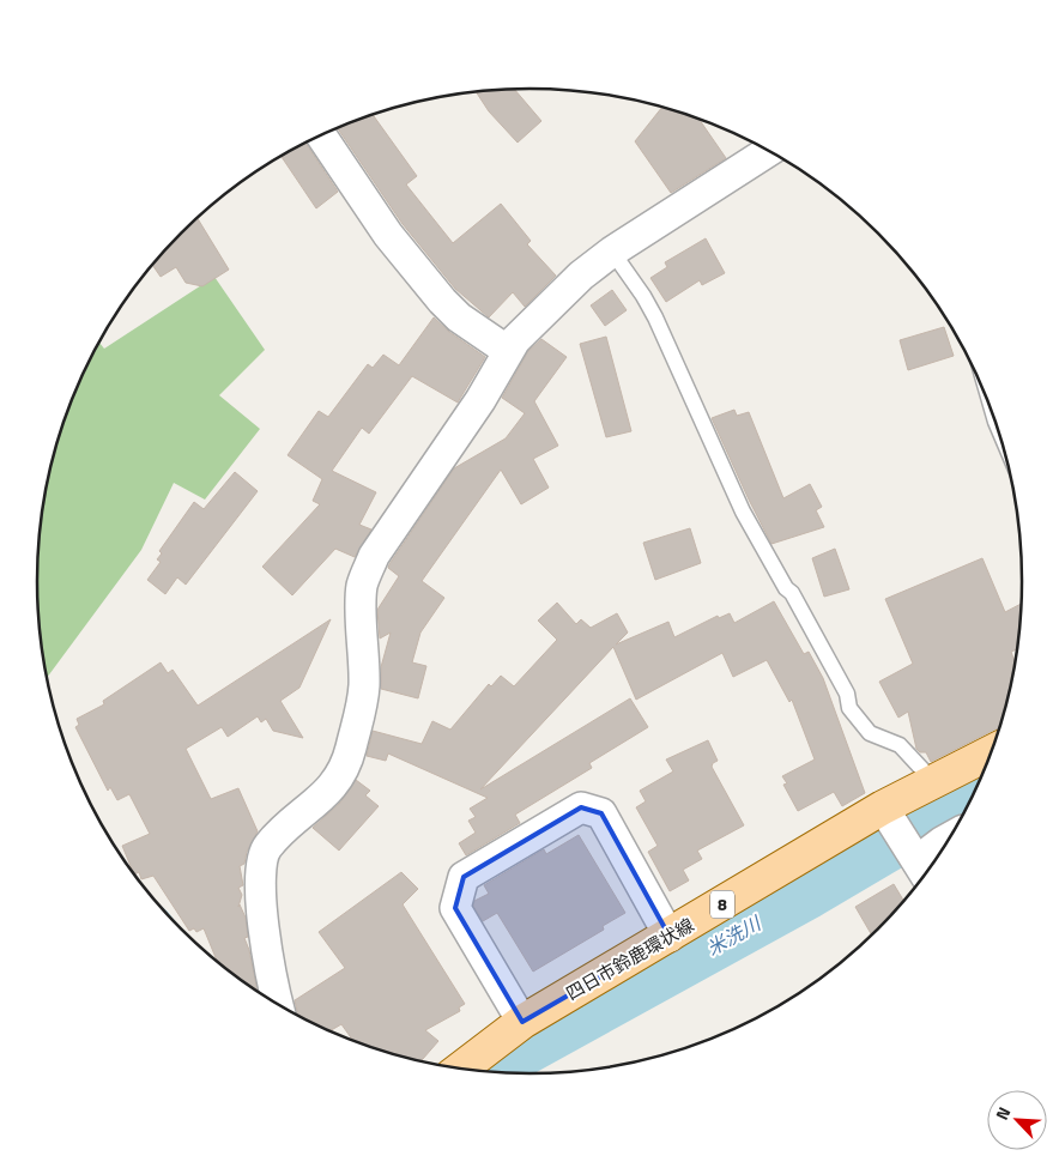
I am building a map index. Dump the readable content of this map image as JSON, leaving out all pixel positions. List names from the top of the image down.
{
  "streets": {
    "main road": ["8", "四日市鈴鹿環状線"]
  },
  "water": ["米洗川"],
  "north": "top left"
}
